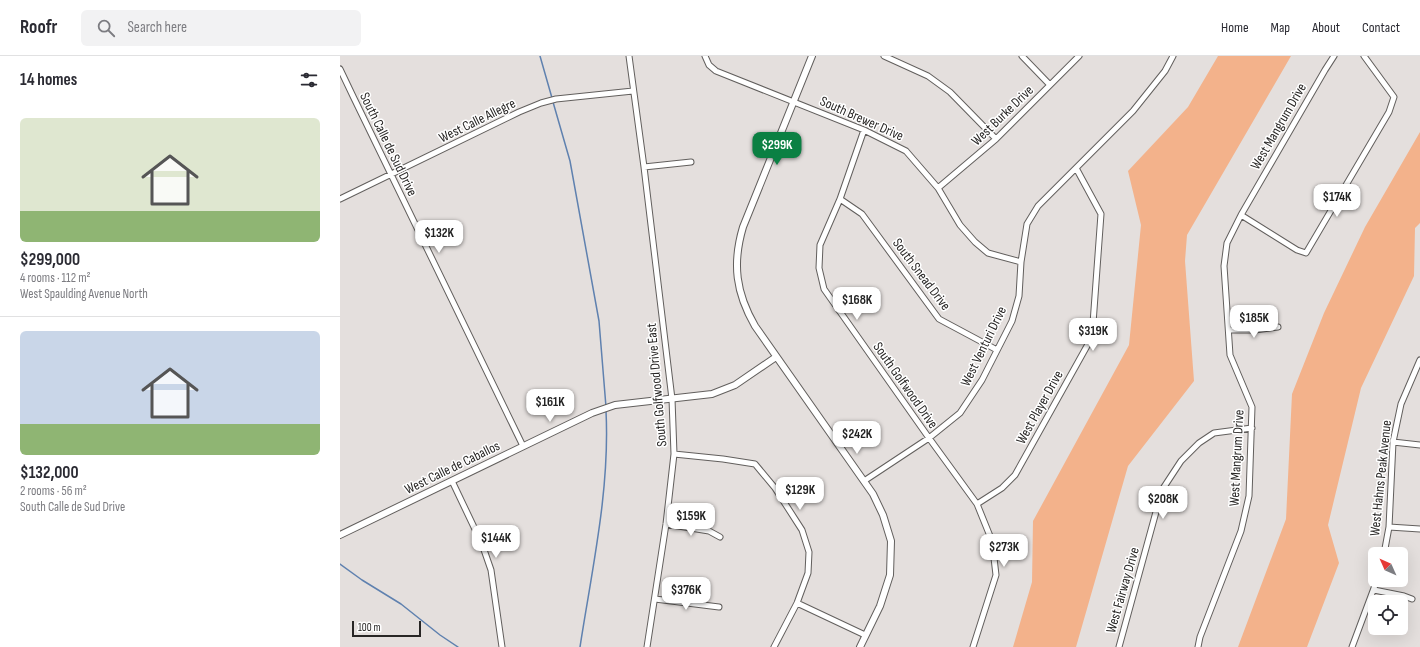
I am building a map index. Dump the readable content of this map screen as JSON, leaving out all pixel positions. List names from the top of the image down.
{
  "streets": {
    "street": [
      "West Burke Drive",
      "South Brewer Drive",
      "West Calle Allegre",
      "West Mangrum Drive",
      "South Calle de Sud Drive",
      "South Snead Drive",
      "West Venturi Drive",
      "South Golfwood Drive East",
      "South Golfwood Drive",
      "West Player Drive",
      "West Calle de Caballos",
      "West Hahns Peak Avenue",
      "West Fairway Drive"
    ]
  },
  "crossings": [
    ["West Burke Drive", "South Brewer Drive"],
    ["South Brewer Drive", "West Venturi Drive"],
    ["South Brewer Drive", "South Golfwood Drive"],
    ["West Calle Allegre", "South Calle de Sud Drive"],
    ["West Calle Allegre", "South Golfwood Drive East"],
    ["West Mangrum Drive", "West Fairway Drive"],
    ["South Calle de Sud Drive", "West Calle de Caballos"],
    ["South Snead Drive", "West Venturi Drive"],
    ["South Snead Drive", "South Golfwood Drive"],
    ["West Venturi Drive", "South Golfwood Drive"],
    ["West Venturi Drive", "West Player Drive"],
    ["South Golfwood Drive East", "West Calle de Caballos"],
    ["South Golfwood Drive", "West Player Drive"]
  ],
  "scale_bar": "100 m",
  "north": "top left",
  "page": {
    "header": "Roofr",
    "search": "Search here",
    "nav": [
      "Home",
      "Map",
      "About",
      "Contact"
    ],
    "heading": "14 homes",
    "list": [
      {
        "name": "$299,000",
        "note": "4 rooms · 112 m² · West Spaulding Avenue North"
      },
      {
        "name": "$132,000",
        "note": "2 rooms · 56 m² · South Calle de Sud Drive"
      }
    ],
    "price": [
      "$299K",
      "$174K",
      "$132K",
      "$168K",
      "$185K",
      "$319K",
      "$161K",
      "$242K",
      "$129K",
      "$208K",
      "$159K",
      "$144K",
      "$273K",
      "$376K"
    ],
    "scale": "100 m"
  }
}
